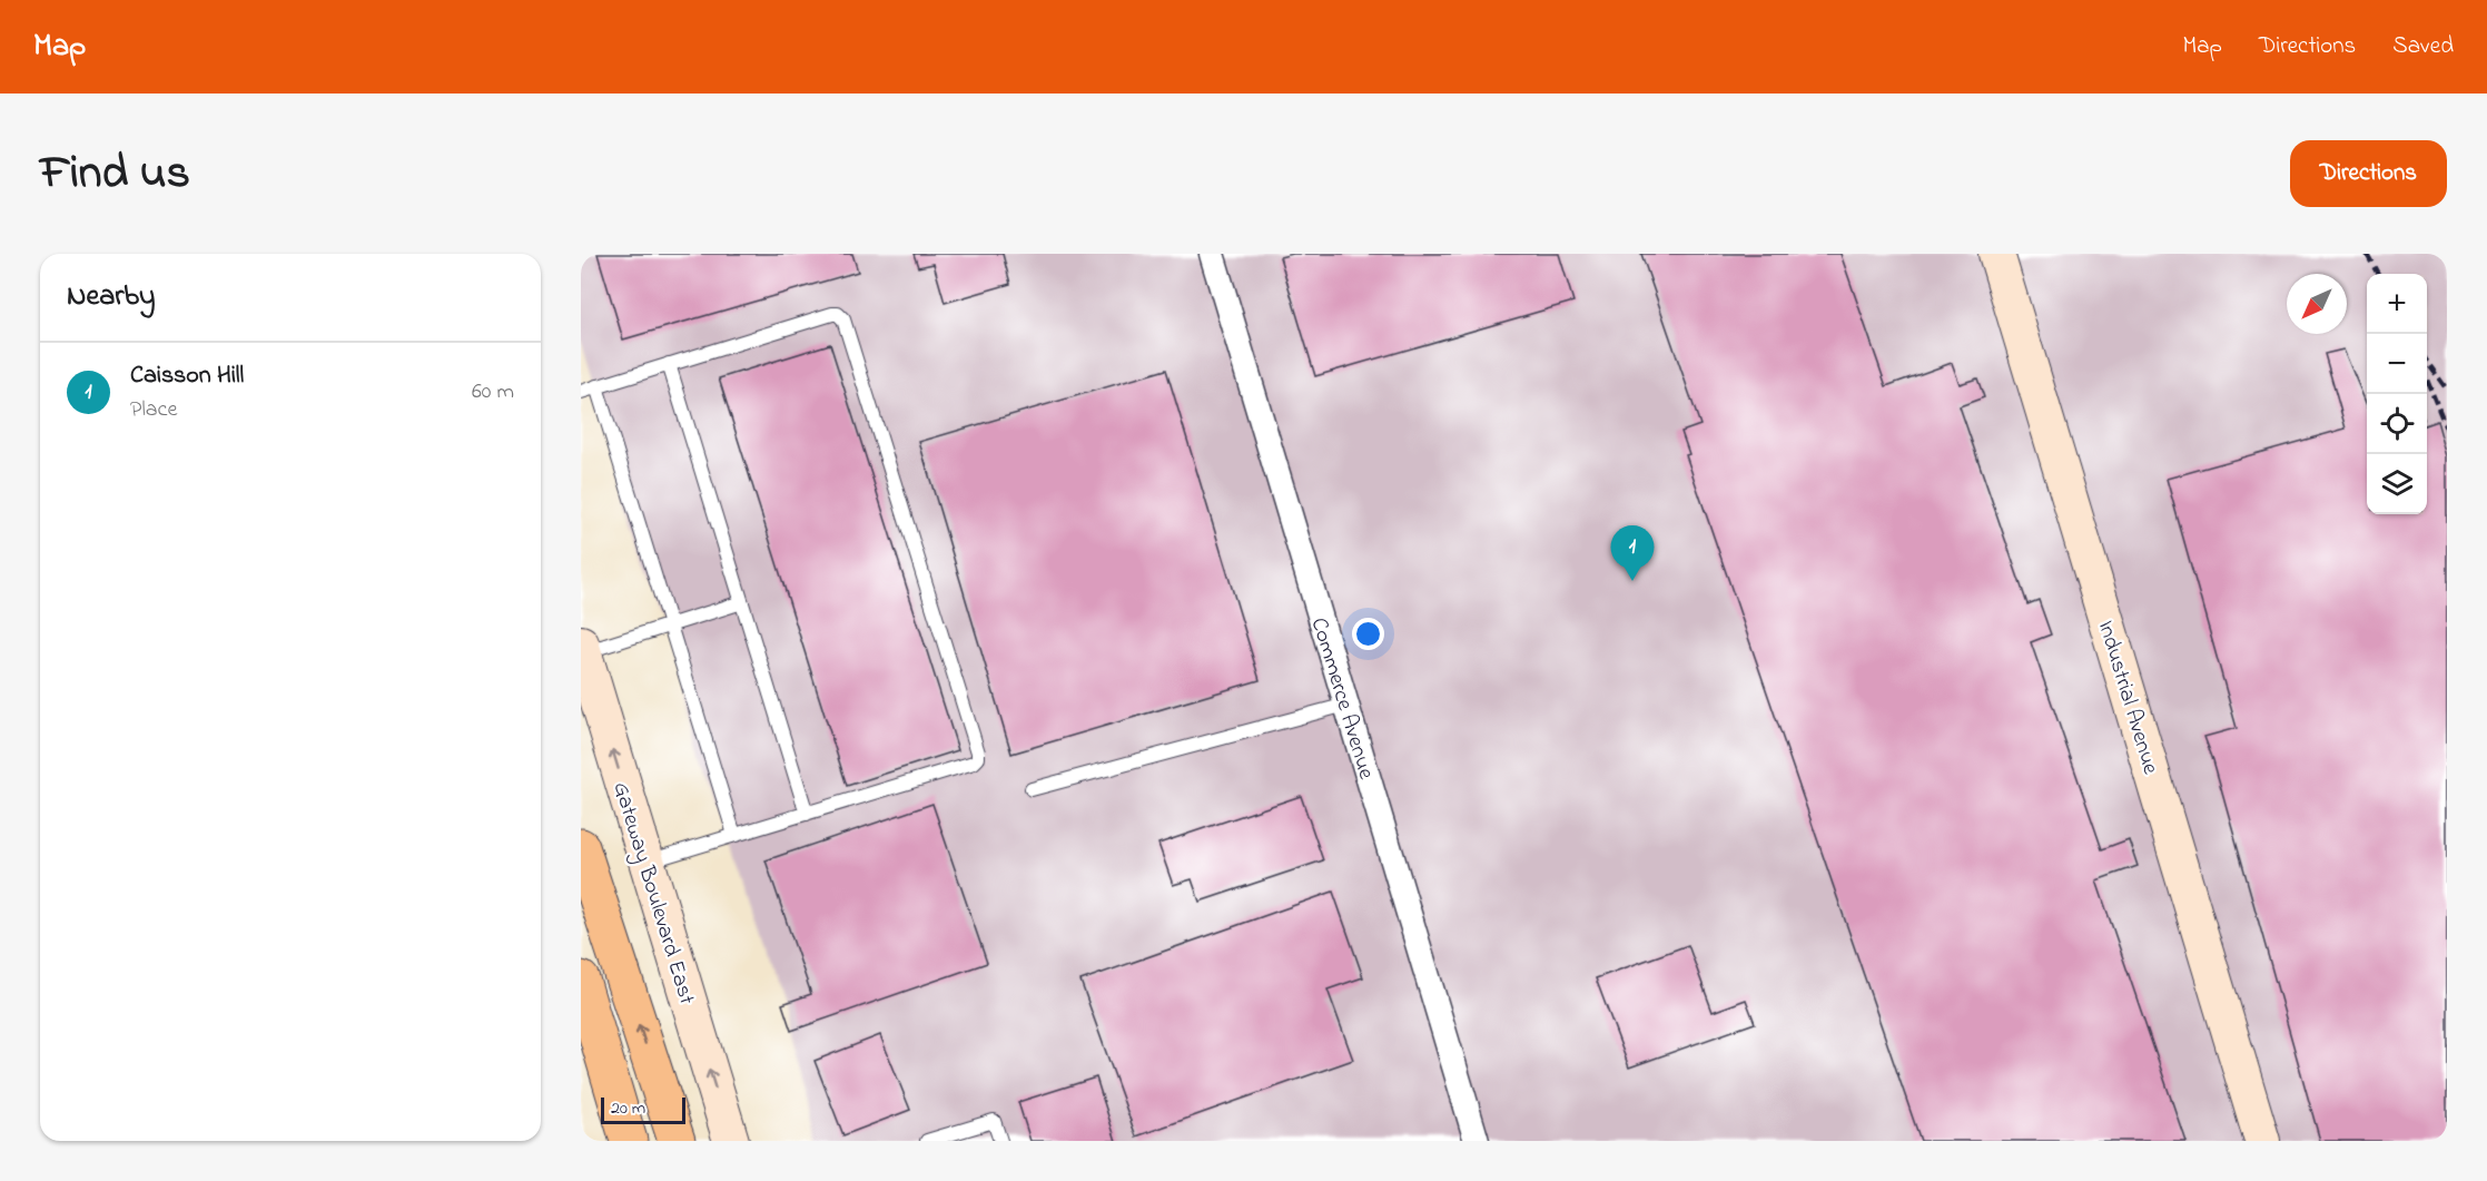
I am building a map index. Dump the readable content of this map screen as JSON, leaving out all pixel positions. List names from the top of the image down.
{
  "streets": {
    "street": ["Industrial Avenue", "Commerce Avenue", "Gateway Boulevard East"]
  },
  "one_way": ["Gateway Boulevard East"],
  "scale_bar": "20 m",
  "north": "bottom left",
  "page": {
    "header": "Map",
    "nav": ["Map", "Directions", "Saved"],
    "title": "Find us",
    "buttons": "Directions",
    "heading": "Nearby",
    "map_buttons": ["+", "−"],
    "list": [
      {
        "mark": "1",
        "name": "Caisson Hill",
        "note": "Place",
        "value": "60 m"
      }
    ],
    "pins": "1",
    "scale": "20 m"
  }
}
